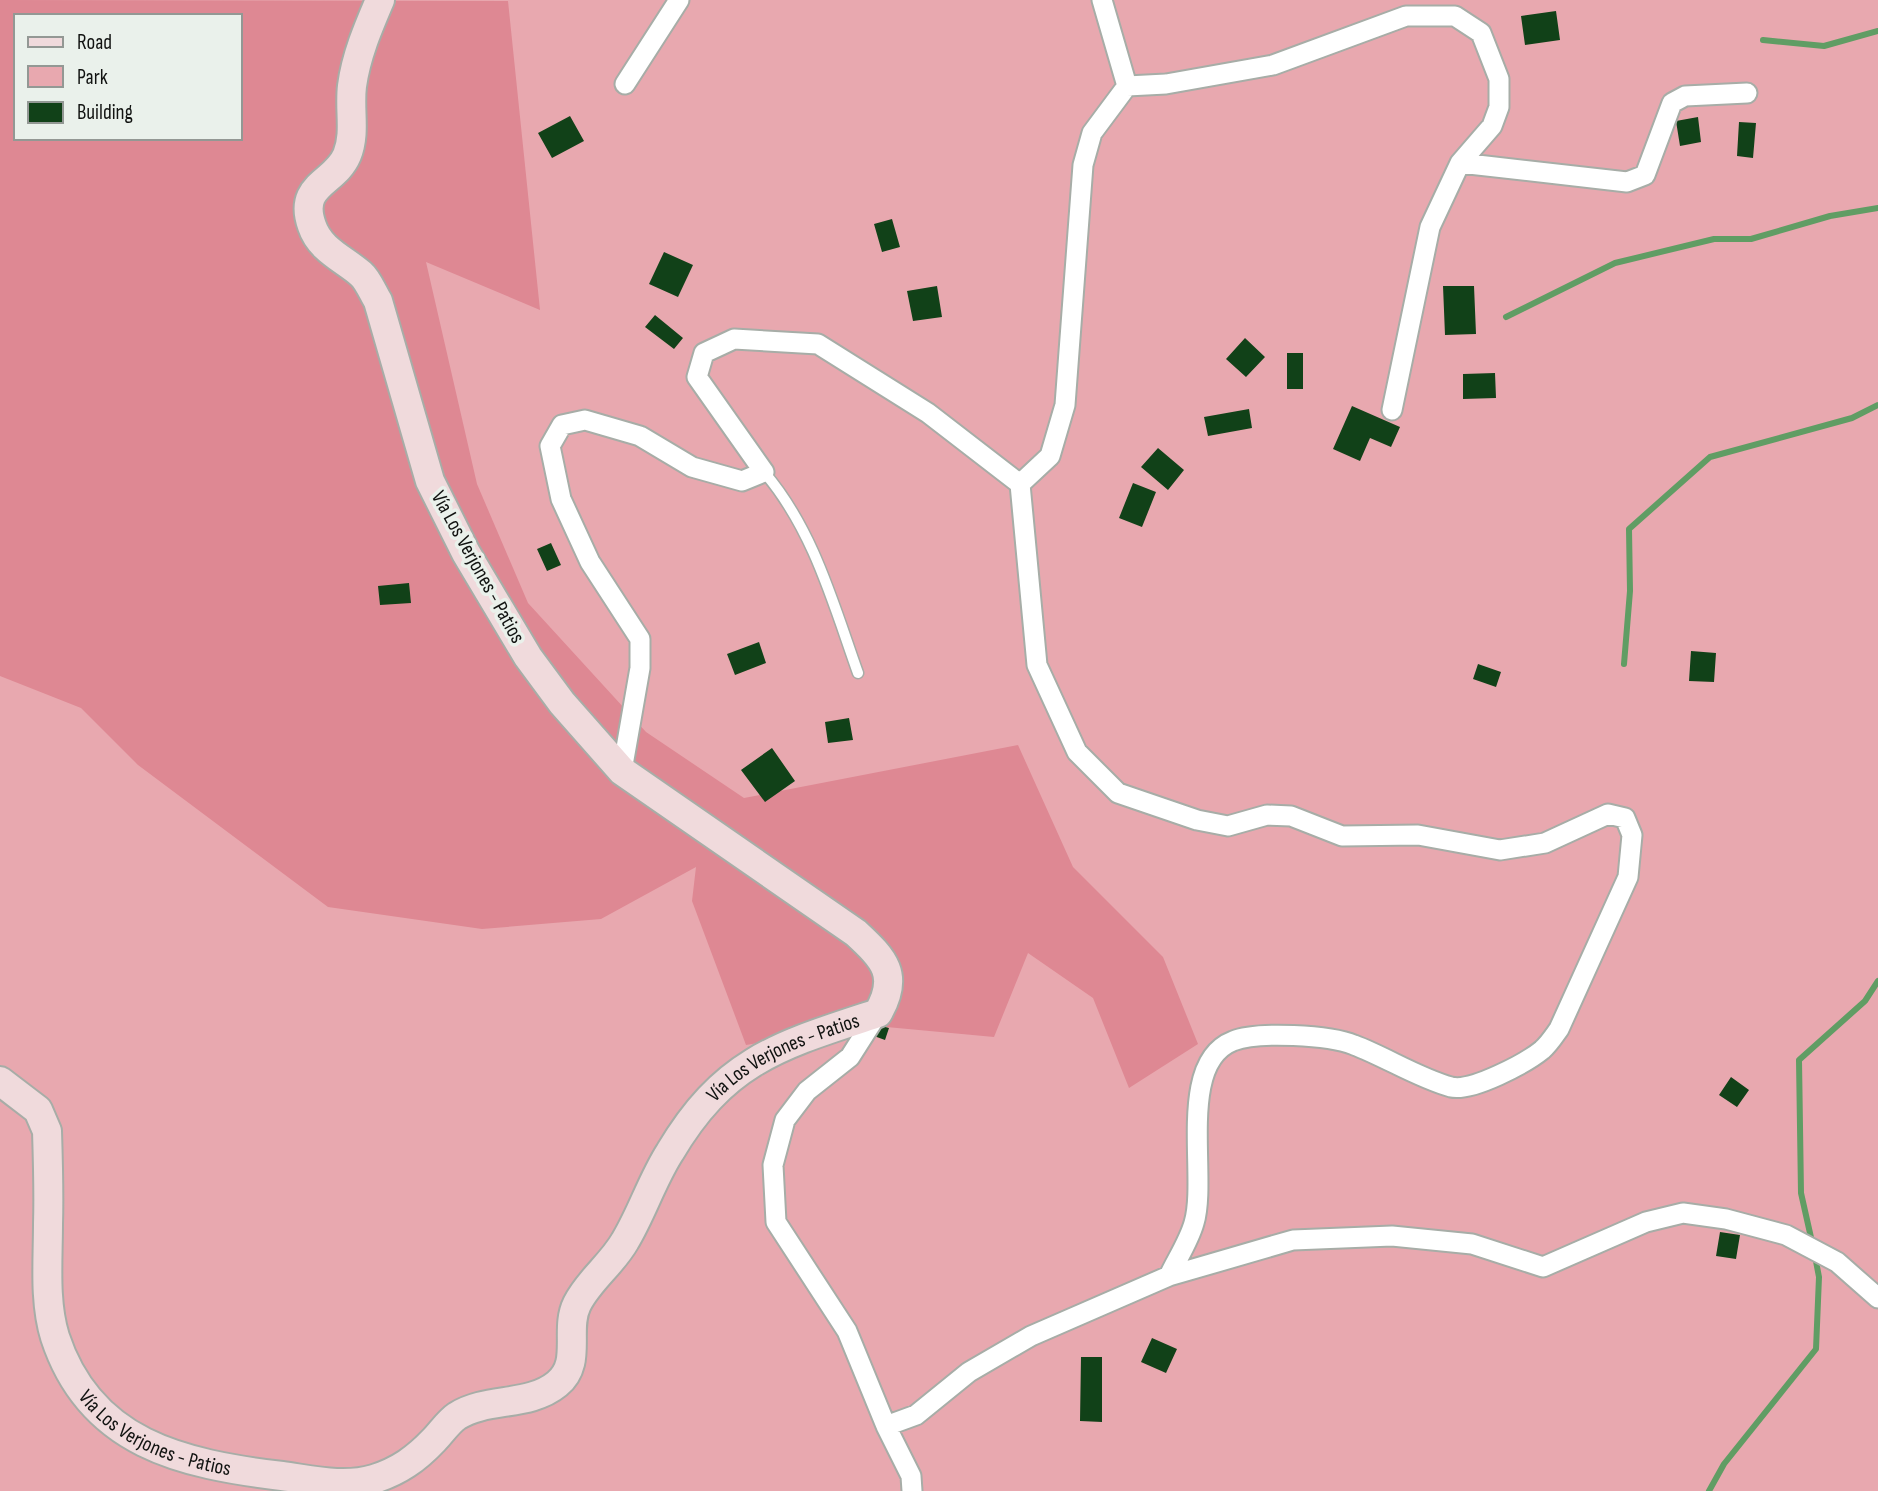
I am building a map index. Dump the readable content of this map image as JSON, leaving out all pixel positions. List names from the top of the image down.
{
  "streets": {
    "street": ["Vía Los Verjones - Patios"]
  },
  "legend": ["Road", "Park", "Building"]
}
